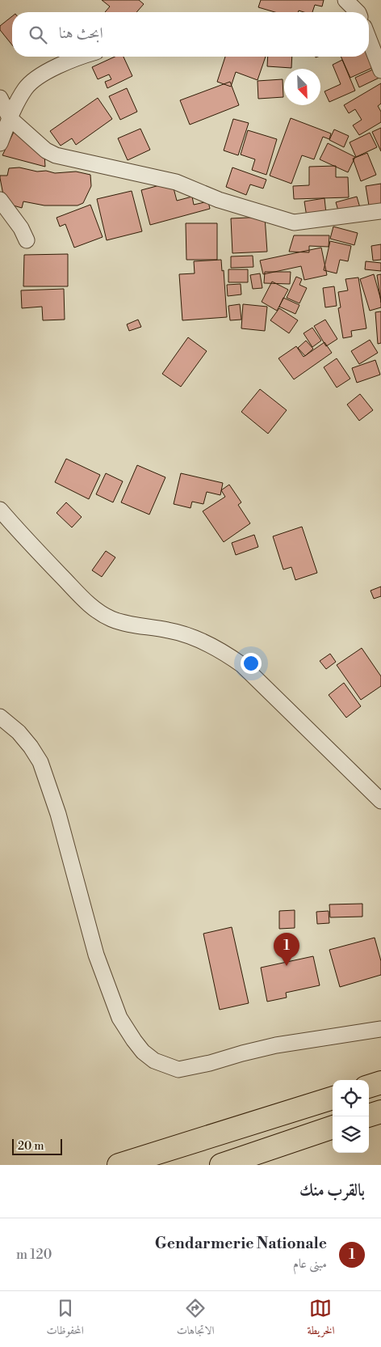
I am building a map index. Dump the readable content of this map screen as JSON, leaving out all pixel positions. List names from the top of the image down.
{
  "scale_bar": "20 m",
  "north": "bottom right",
  "page": {
    "search": "ابحث هنا",
    "pins": "1",
    "scale": "20 m",
    "heading": "بالقرب منك",
    "list": [
      {
        "mark": "1",
        "name": "Gendarmerie Nationale",
        "note": "مبنى عام",
        "value": "120 m"
      }
    ],
    "nav": ["الخريطة", "الاتجاهات", "المحفوظات"]
  }
}
